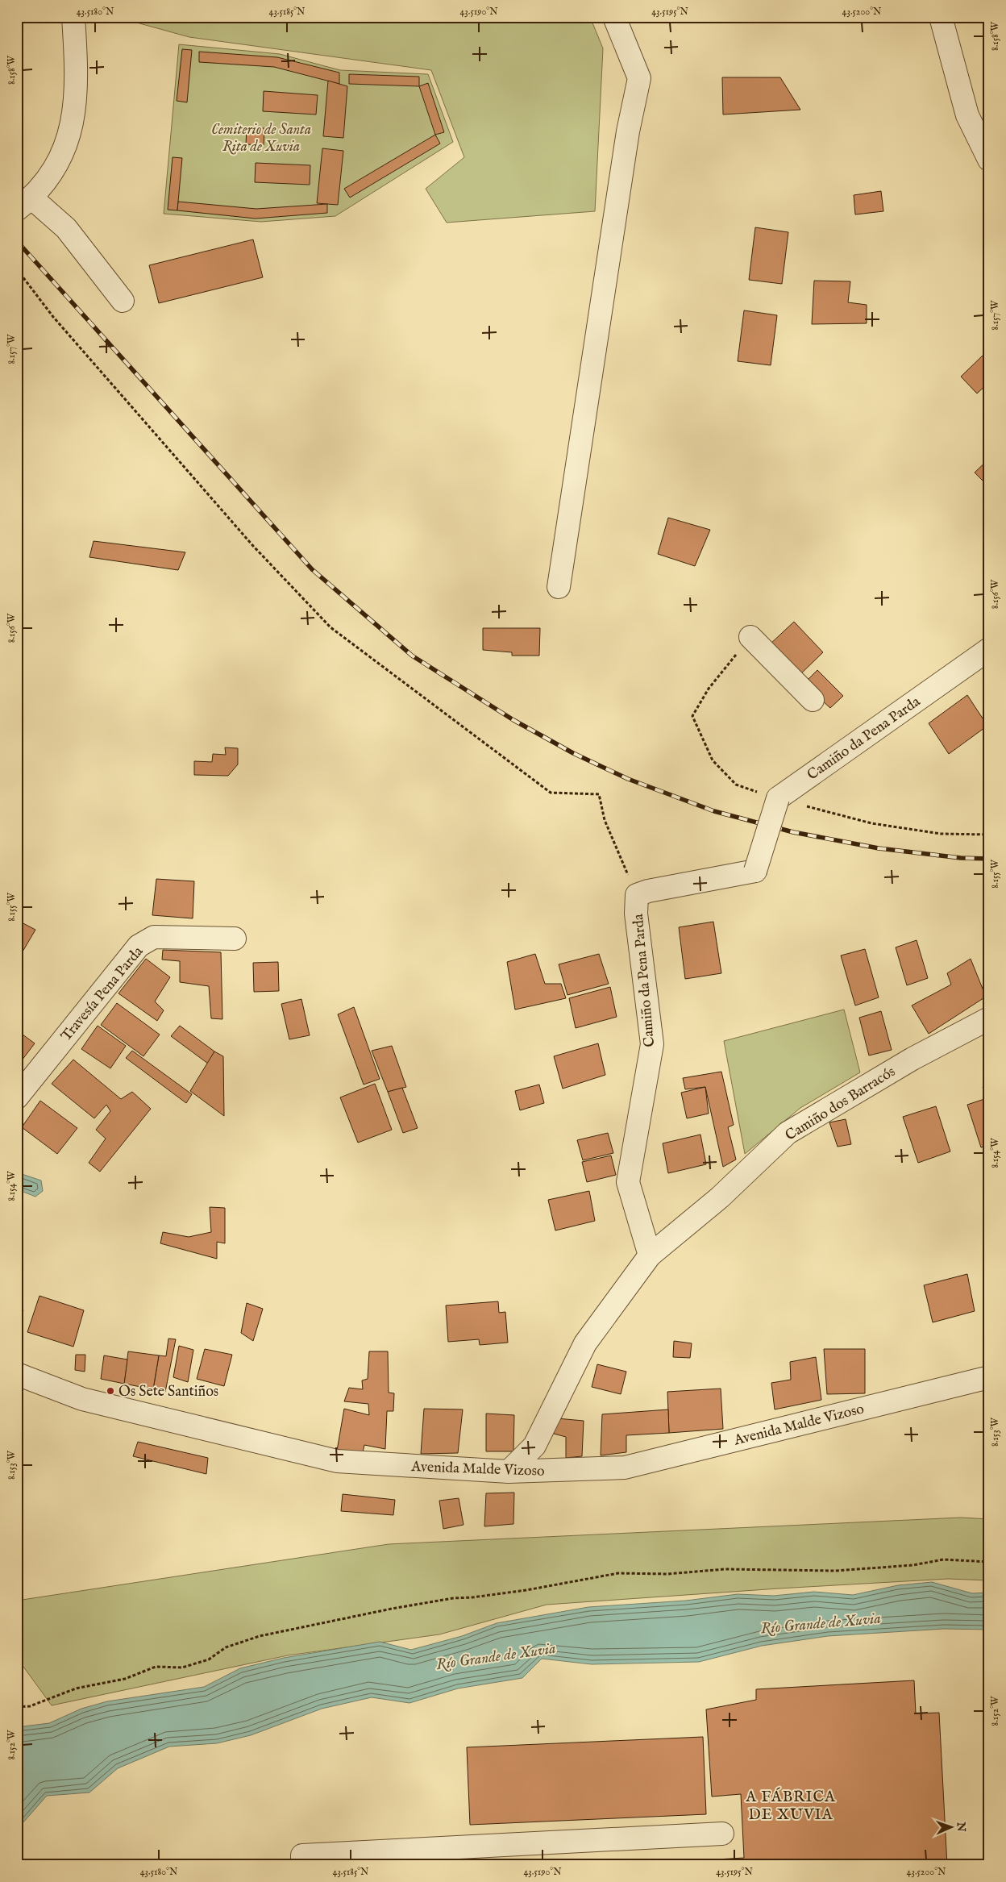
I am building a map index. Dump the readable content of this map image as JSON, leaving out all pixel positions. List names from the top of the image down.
{
  "streets": {
    "street": [
      "Camiño da Pena Parda",
      "Travesía Pena Parda",
      "Camiño dos Barracós",
      "Avenida Malde Vizoso"
    ]
  },
  "crossings": [
    ["Camiño da Pena Parda", "Camiño dos Barracós"]
  ],
  "districts": ["A FÁBRICA DE XUVIA"],
  "water": ["Río Grande de Xuvia"],
  "parks": ["Cemiterio de Santa Rita de Xuvia"],
  "places": ["Os Sete Santiños"],
  "north": "right",
  "coordinates": [
    "43.5180°N",
    "43.5185°N",
    "43.5190°N",
    "43.5195°N",
    "43.5200°N",
    "8.158°W",
    "8.157°W",
    "8.156°W",
    "8.155°W",
    "8.154°W",
    "8.153°W",
    "8.152°W"
  ]
}
